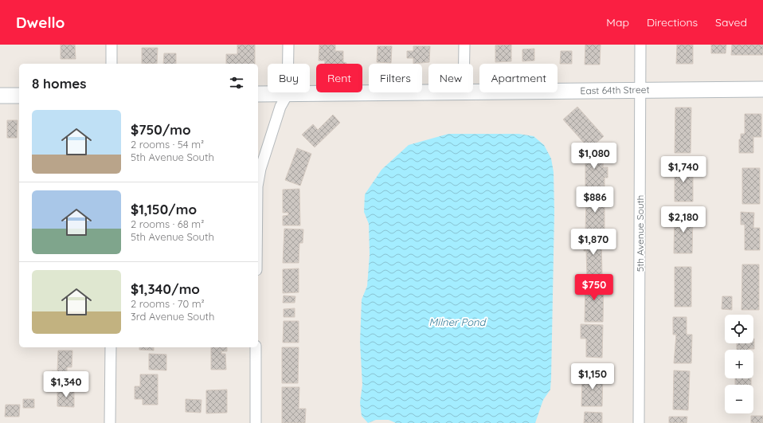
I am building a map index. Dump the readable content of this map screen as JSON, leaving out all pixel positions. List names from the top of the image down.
{
  "streets": {
    "street": ["East 64th Street", "5th Avenue South"]
  },
  "crossings": [
    ["East 64th Street", "5th Avenue South"]
  ],
  "water": ["Milner Pond"],
  "page": {
    "header": "Dwello",
    "nav": ["Map", "Directions", "Saved"],
    "chip": [
      "Buy",
      "Rent",
      "Filters",
      "New",
      "Apartment"
    ],
    "heading": "8 homes",
    "list": [
      {
        "name": "$750/mo",
        "note": "2 rooms · 54 m² · 5th Avenue South"
      },
      {
        "name": "$1,150/mo",
        "note": "2 rooms · 68 m² · 5th Avenue South"
      },
      {
        "name": "$1,340/mo",
        "note": "2 rooms · 70 m² · 3rd Avenue South"
      }
    ],
    "price": [
      "$1,080",
      "$1,740",
      "$886",
      "$2,180",
      "$1,870",
      "$750",
      "$1,150",
      "$1,340"
    ],
    "map_buttons": ["+", "−"]
  }
}
